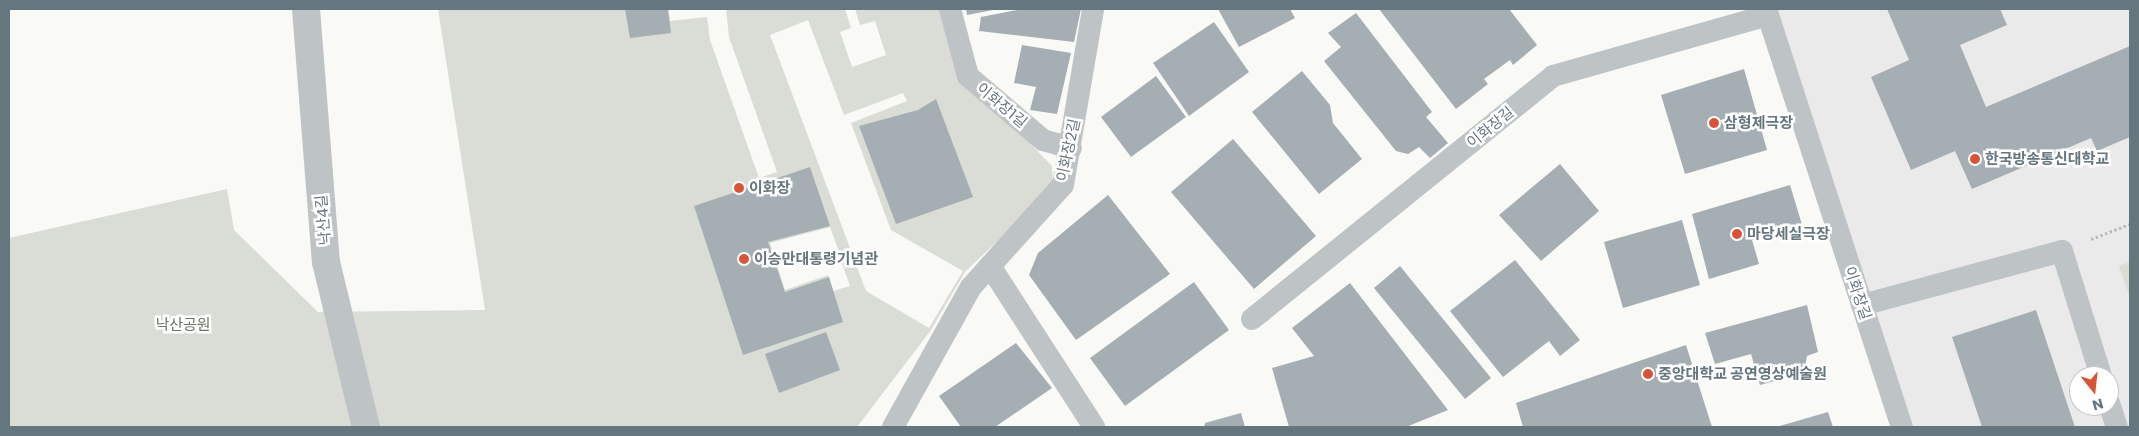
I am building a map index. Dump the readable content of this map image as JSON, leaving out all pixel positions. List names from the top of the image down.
{
  "streets": {
    "street": ["낙산4길"],
    "lane": ["이화장1길", "이화장길", "이화장2길"]
  },
  "crossings": [
    ["이화장1길", "이화장2길"]
  ],
  "parks": ["낙산공원"],
  "places": [
    "삼형제극장",
    "한국방송통신대학교",
    "이화장",
    "마당세실극장",
    "이승만대통령기념관",
    "중앙대학교 공연영상예술원"
  ],
  "north": "bottom"
}
